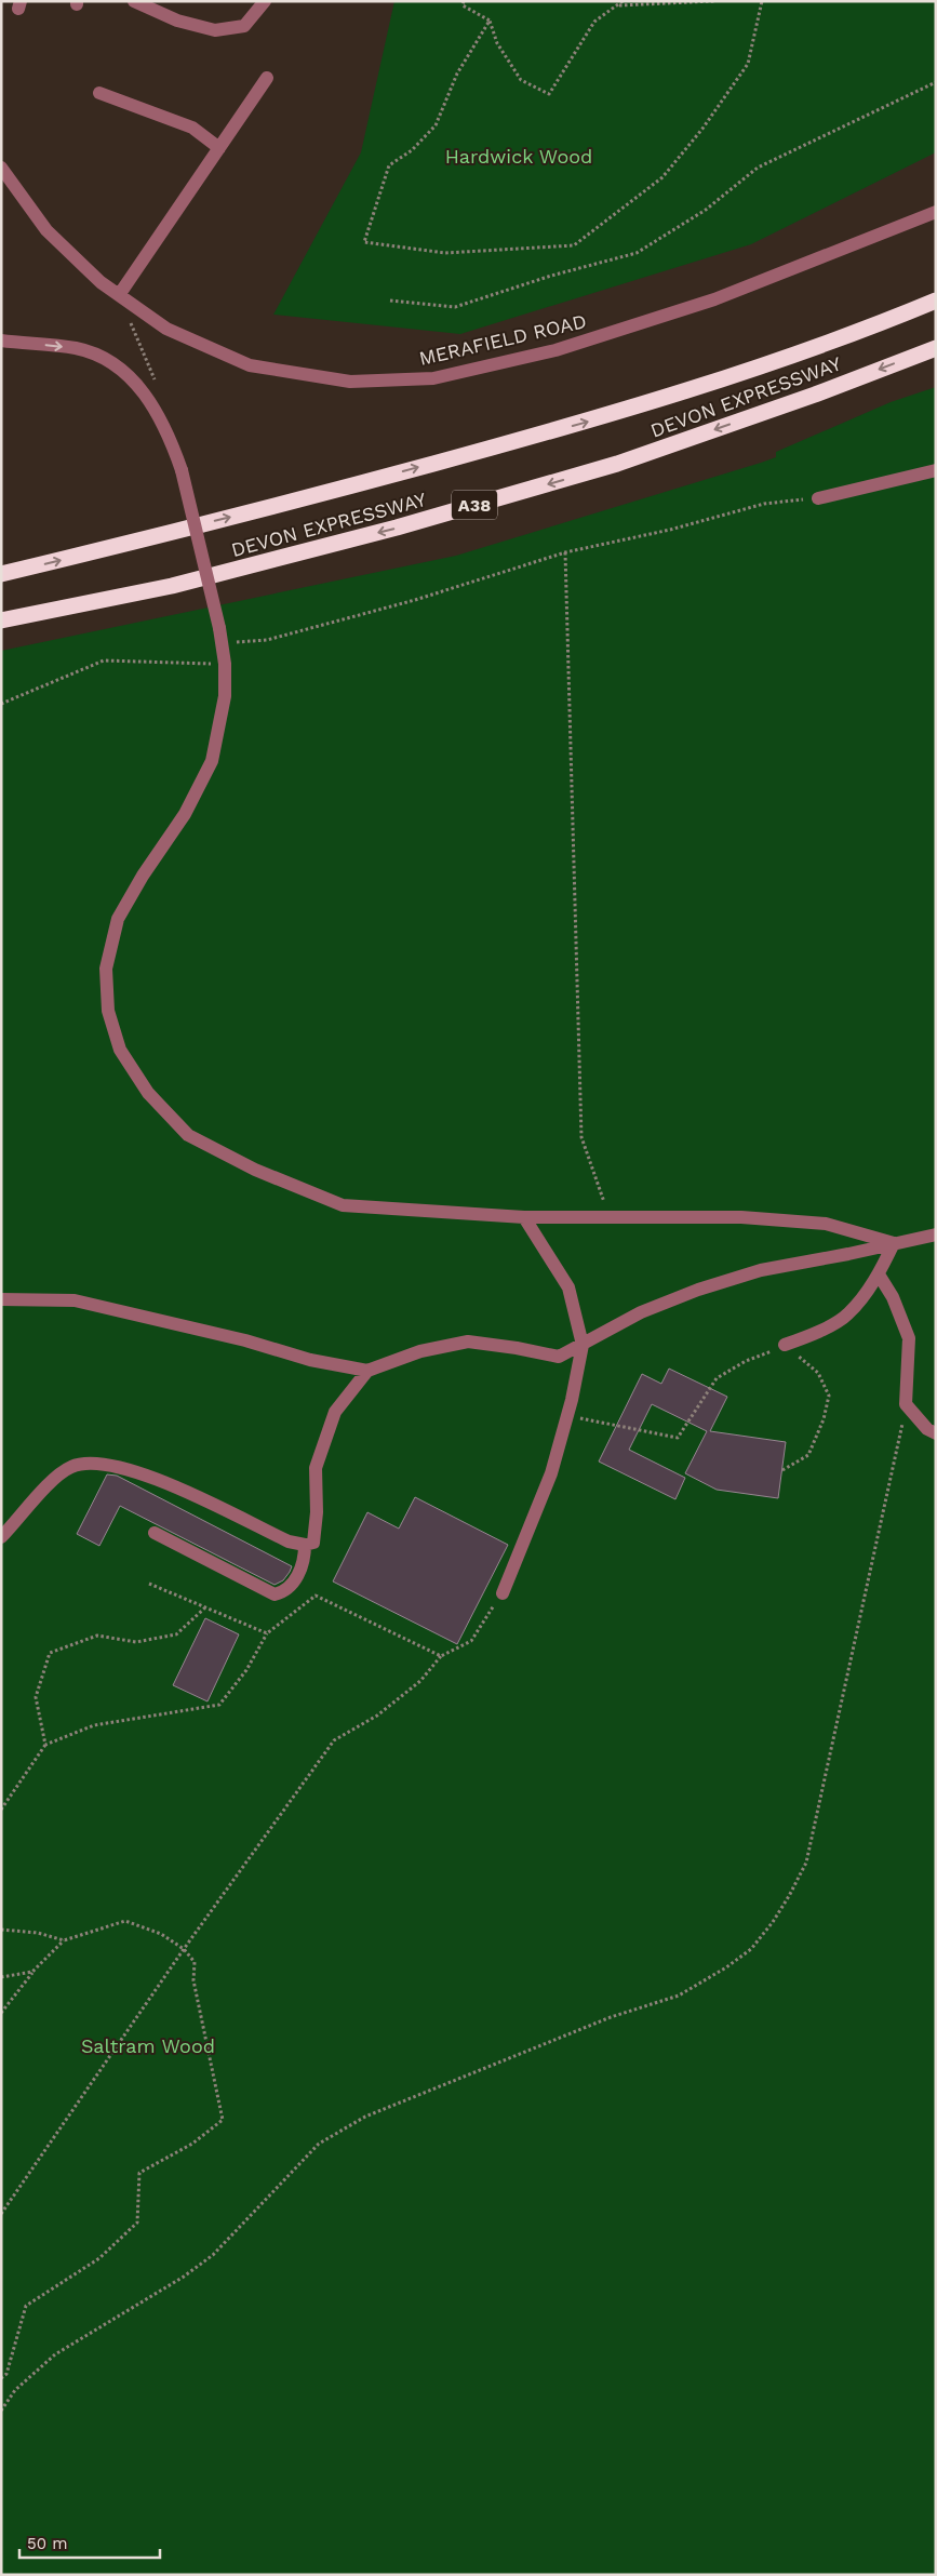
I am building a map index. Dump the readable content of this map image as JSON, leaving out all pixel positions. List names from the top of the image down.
{
  "streets": {
    "highway": ["DEVON EXPRESSWAY", "A38"],
    "street": ["MERAFIELD ROAD"]
  },
  "parks": ["Hardwick Wood", "Saltram Wood"],
  "scale_bar": "50 m"
}
